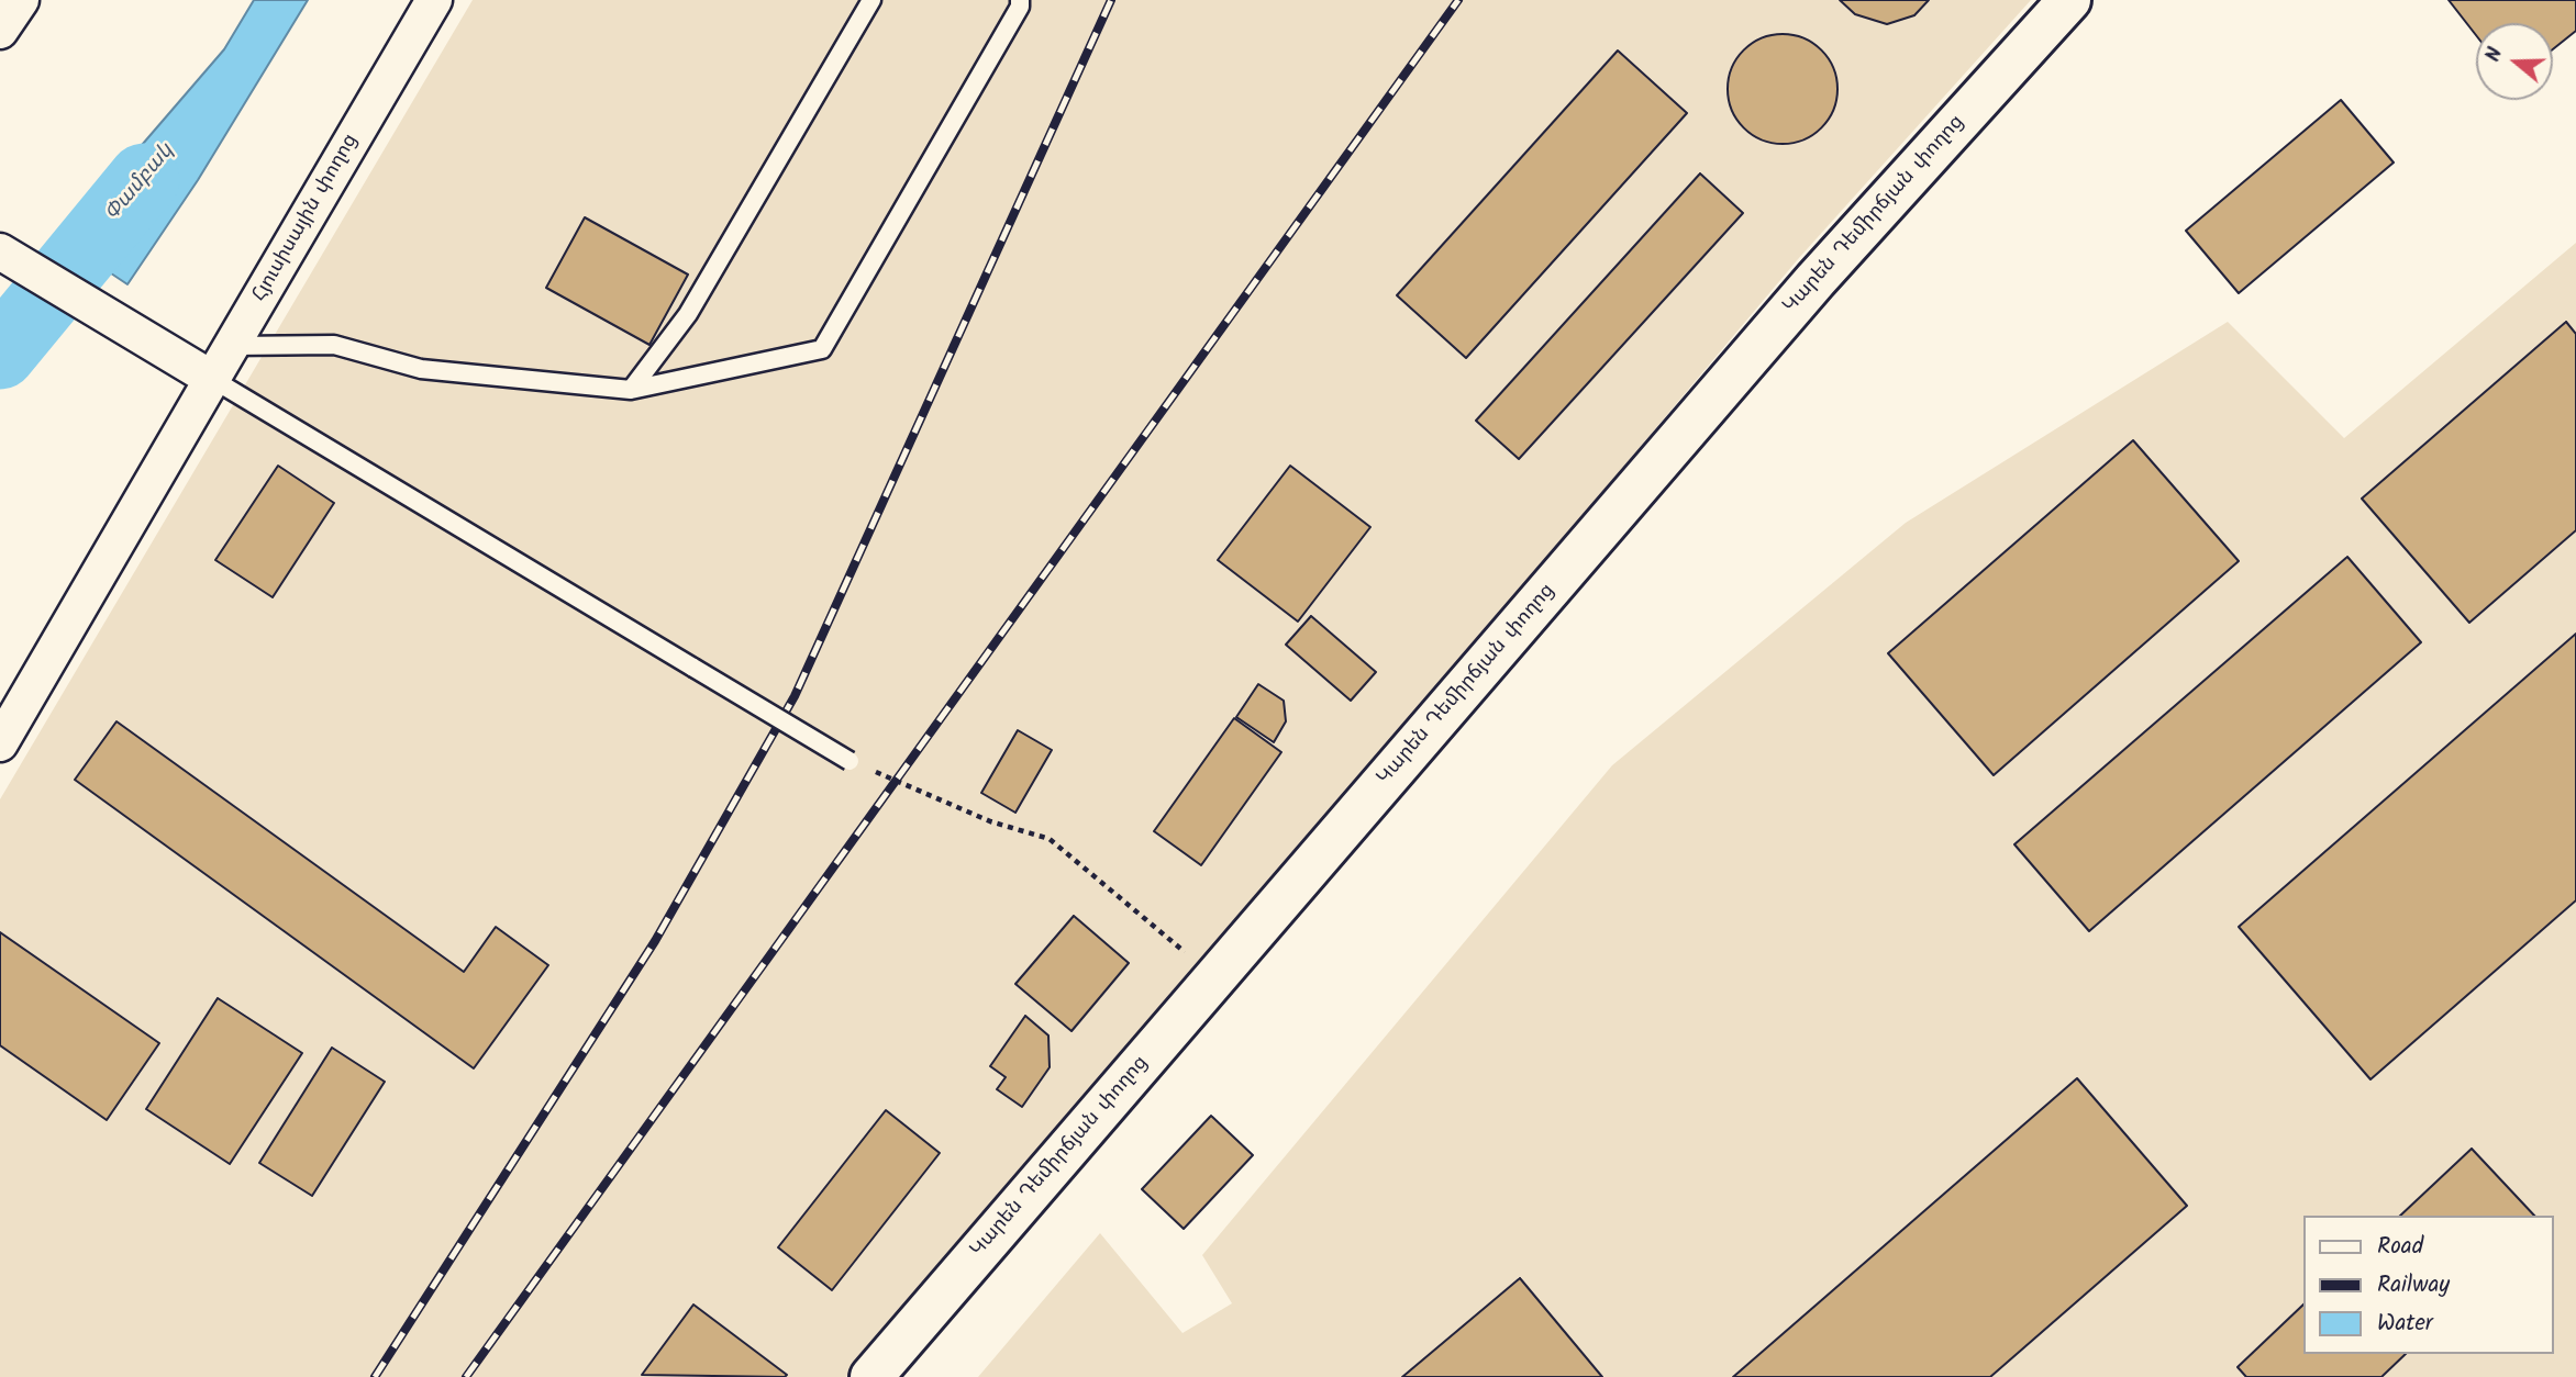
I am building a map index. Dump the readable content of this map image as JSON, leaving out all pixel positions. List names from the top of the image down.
{
  "streets": {
    "main road": ["Կարեն Դեմիրճյան փողոց"],
    "street": ["Հյուսիսային փողոց"]
  },
  "water": ["Փամբակ"],
  "legend": ["Road", "Railway", "Water"],
  "north": "left"
}
